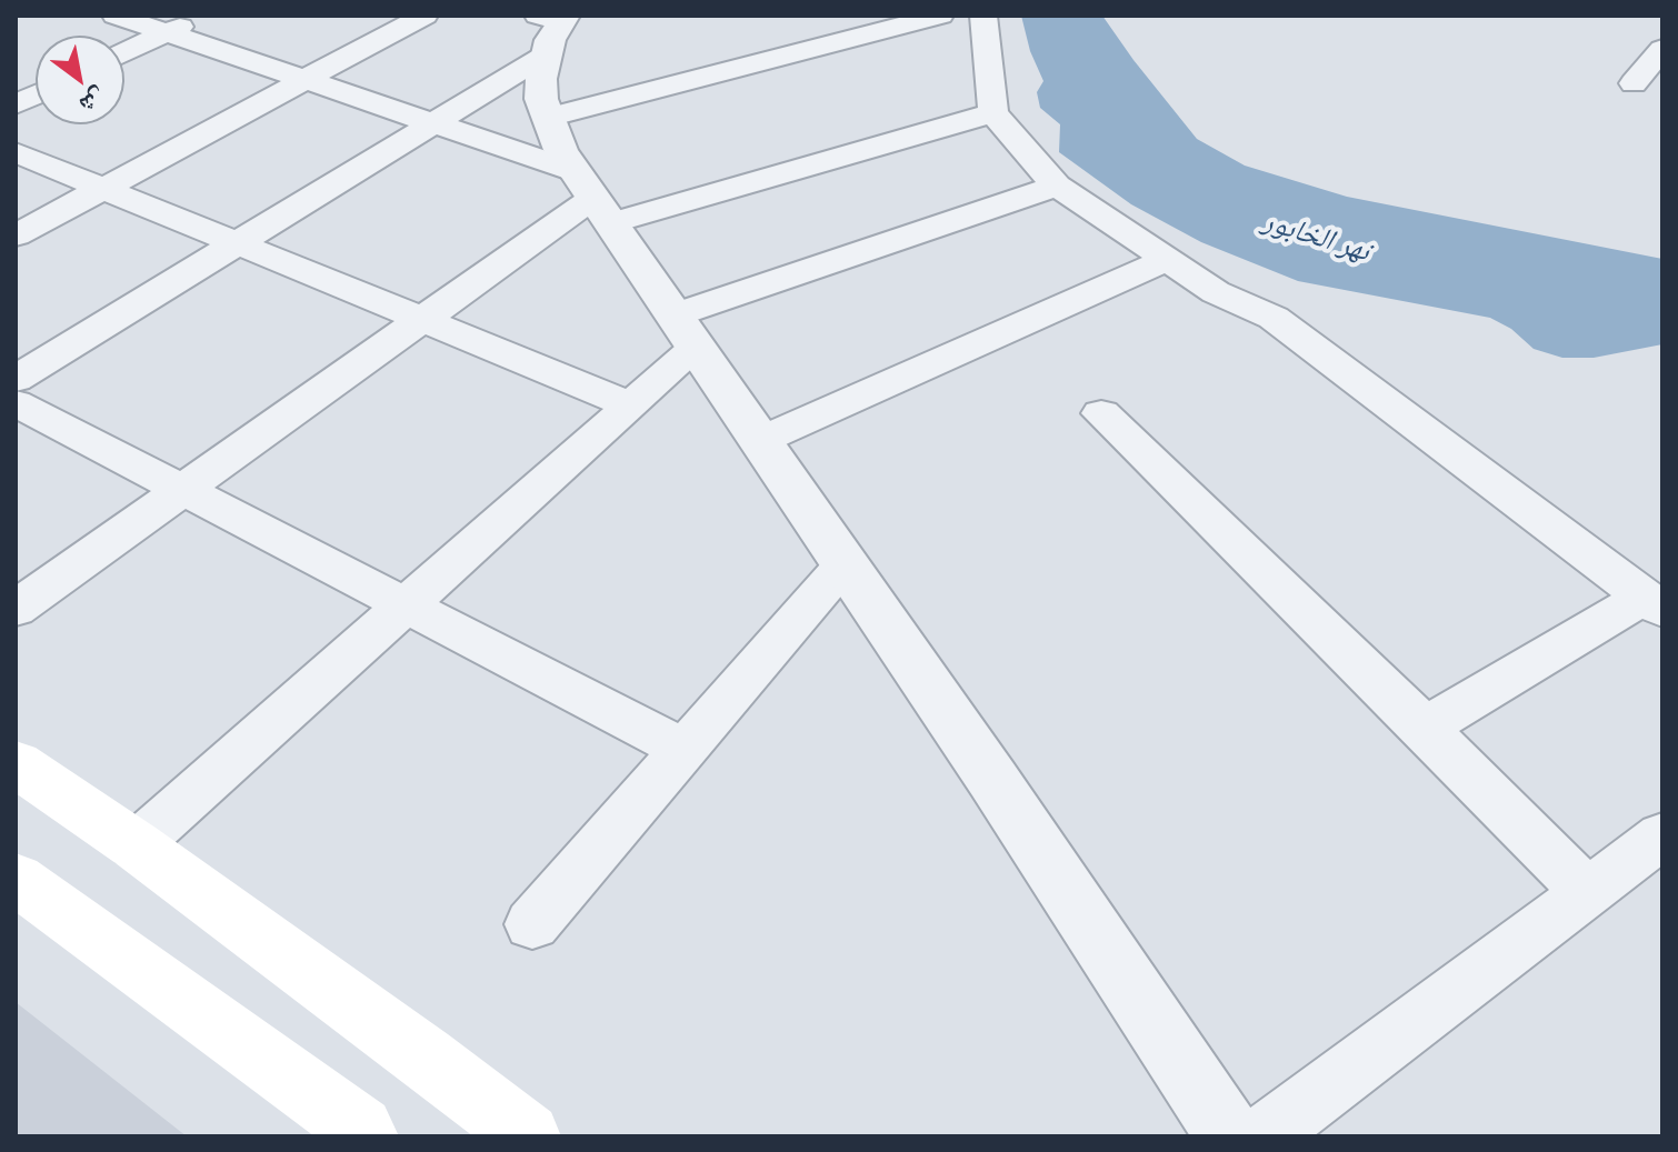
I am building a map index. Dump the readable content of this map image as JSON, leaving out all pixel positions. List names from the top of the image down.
{
  "water": ["نهر الخابور"],
  "north": "bottom right"
}
